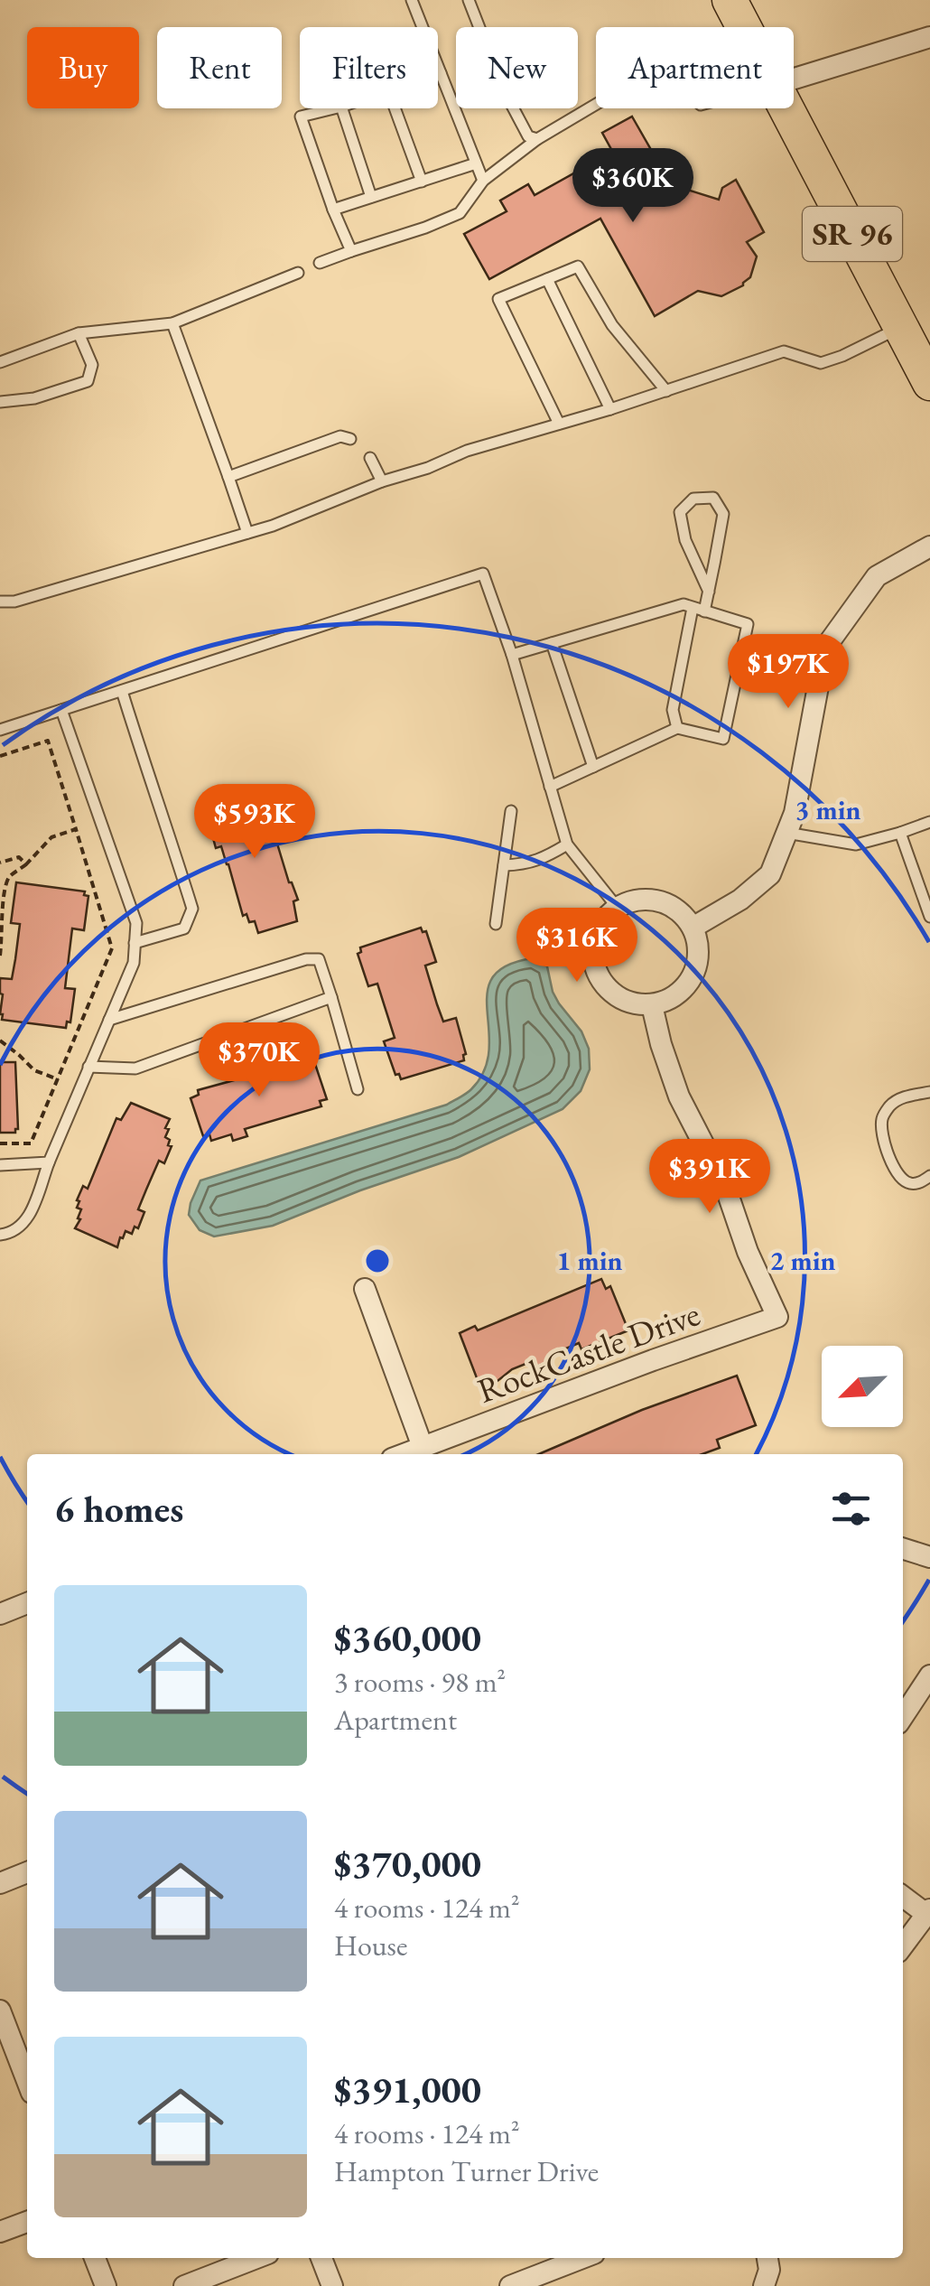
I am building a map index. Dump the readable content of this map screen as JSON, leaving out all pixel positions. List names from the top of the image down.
{
  "streets": {
    "main road": ["SR 96"],
    "street": ["RockCastle Drive"]
  },
  "north": "bottom left",
  "page": {
    "chip": [
      "Buy",
      "Rent",
      "Filters",
      "New",
      "Apartment"
    ],
    "price": [
      "$360K",
      "$197K",
      "$593K",
      "$316K",
      "$370K",
      "$391K"
    ],
    "heading": "6 homes",
    "list": [
      {
        "name": "$360,000",
        "note": "3 rooms · 98 m² · Apartment"
      },
      {
        "name": "$370,000",
        "note": "4 rooms · 124 m² · House"
      },
      {
        "name": "$391,000",
        "note": "4 rooms · 124 m² · Hampton Turner Drive"
      }
    ]
  },
  "rings": ["3 min", "1 min", "2 min"]
}
